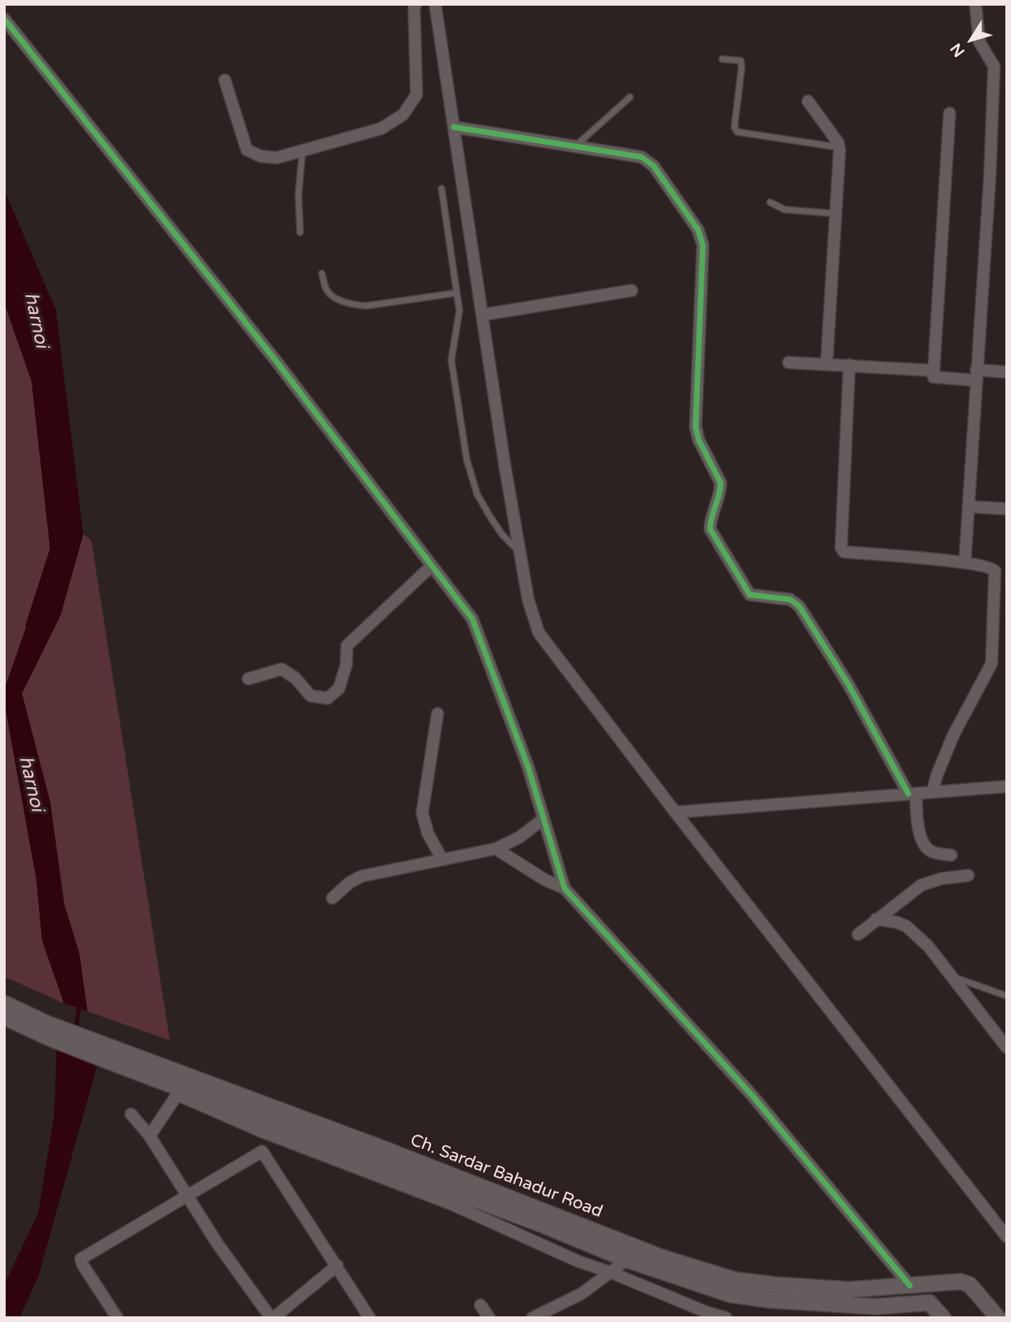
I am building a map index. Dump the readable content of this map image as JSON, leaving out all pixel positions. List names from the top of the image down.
{
  "streets": {
    "main road": ["Ch. Sardar Bahadur Road"]
  },
  "water": ["harnoi"],
  "north": "bottom left"
}
